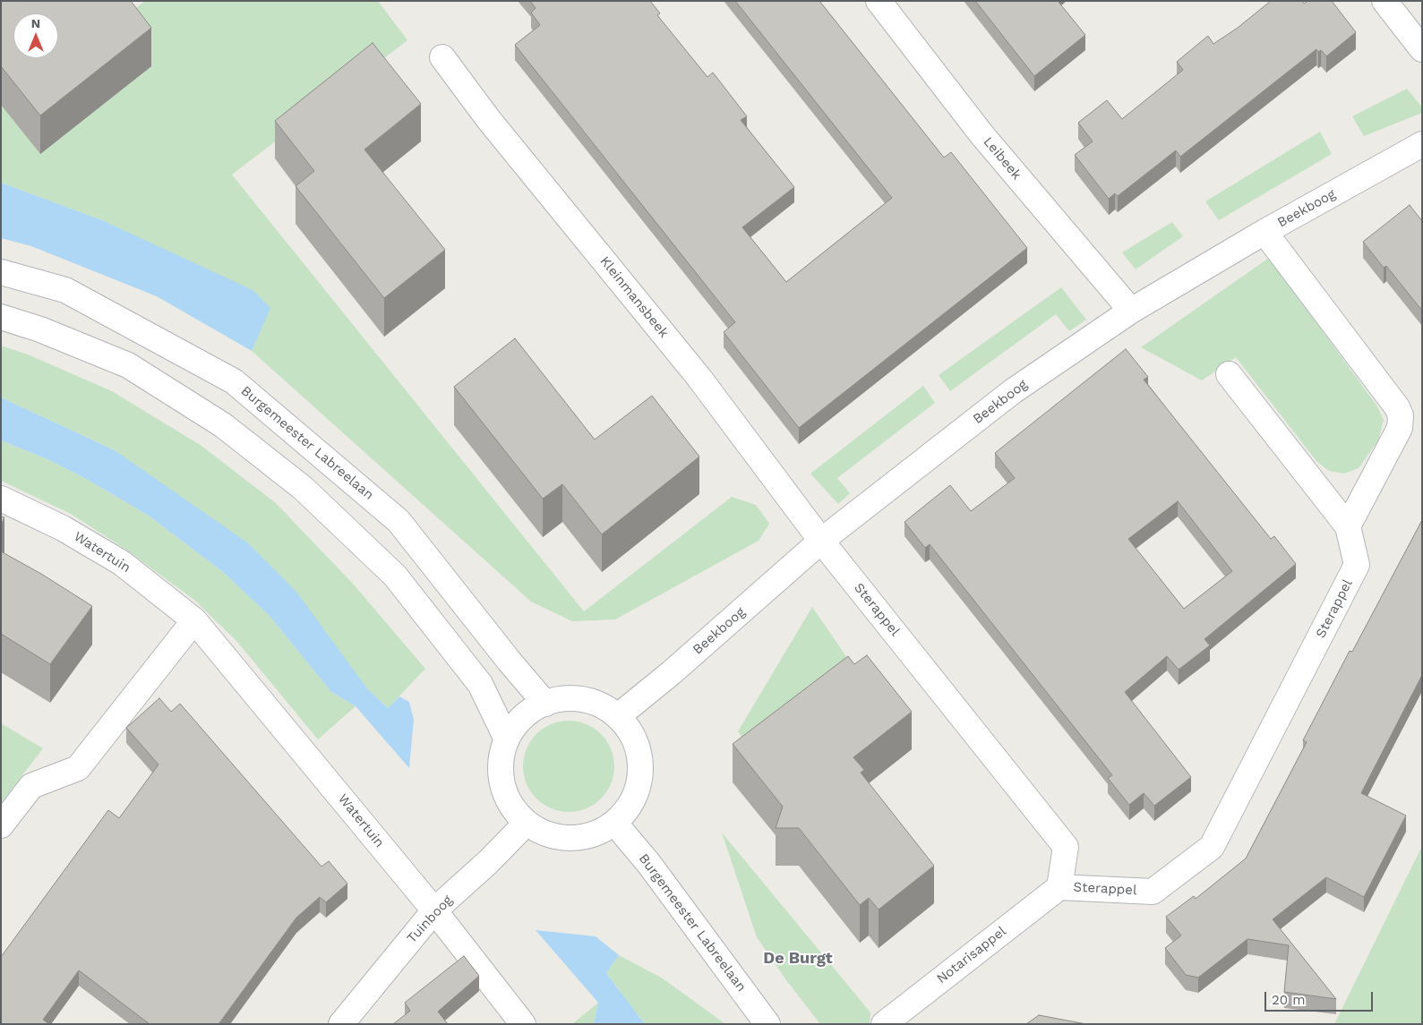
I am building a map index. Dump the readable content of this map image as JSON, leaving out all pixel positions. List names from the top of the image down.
{
  "streets": {
    "street": [
      "Leibeek",
      "Beekboog",
      "Kleinmansbeek",
      "Burgemeester Labreelaan",
      "Watertuin",
      "Sterappel",
      "Tuinboog",
      "Notarisappel"
    ]
  },
  "crossings": [
    ["Leibeek", "Beekboog"],
    ["Beekboog", "Kleinmansbeek"],
    ["Beekboog", "Burgemeester Labreelaan"],
    ["Beekboog", "Sterappel"],
    ["Beekboog", "Tuinboog"],
    ["Kleinmansbeek", "Sterappel"],
    ["Burgemeester Labreelaan", "Tuinboog"],
    ["Watertuin", "Tuinboog"],
    ["Sterappel", "Notarisappel"]
  ],
  "districts": ["De Burgt"],
  "scale_bar": "20 m",
  "north": "top"
}
